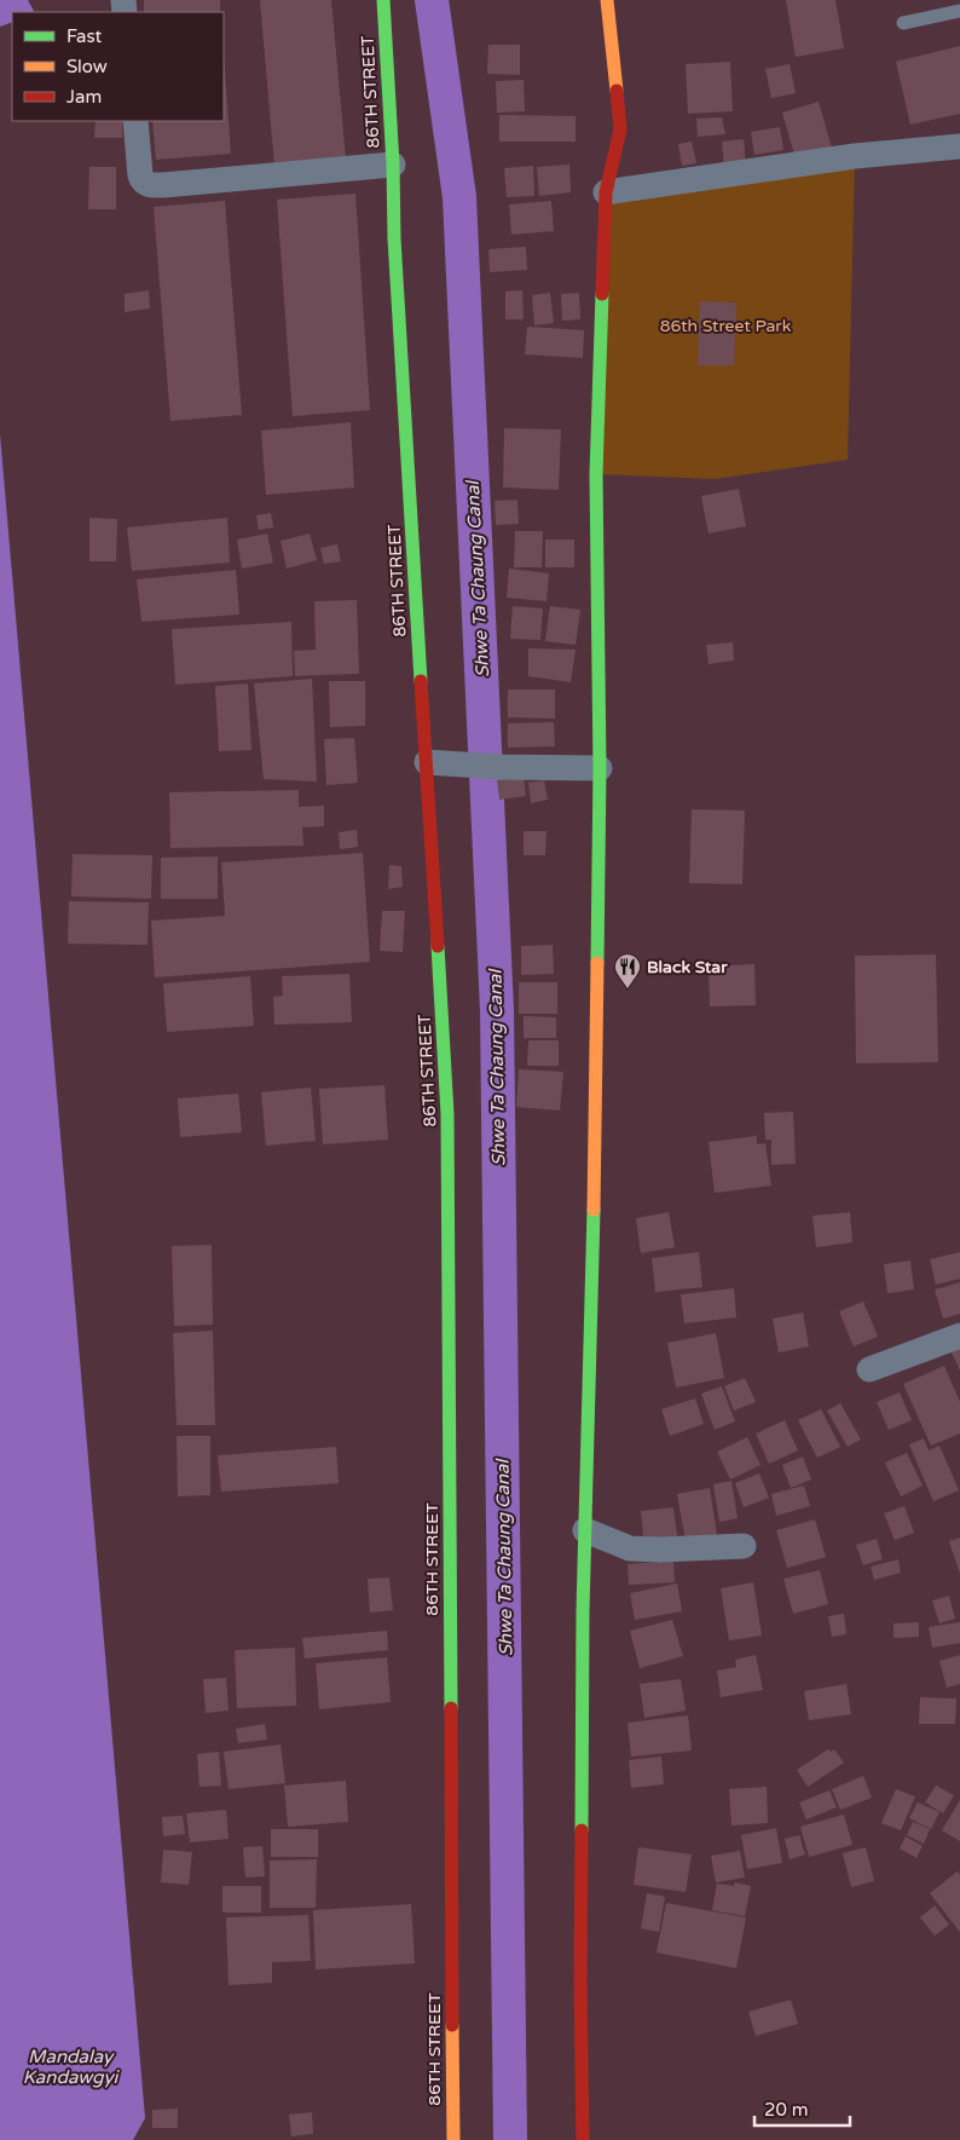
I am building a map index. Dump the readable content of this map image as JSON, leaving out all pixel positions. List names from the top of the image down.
{
  "streets": {
    "main road": ["86TH STREET"]
  },
  "water": ["Shwe Ta Chaung Canal", "Mandalay Kandawgyi"],
  "parks": ["86th Street Park"],
  "places": {
    "restaurant": ["Black Star"]
  },
  "legend": ["Fast", "Slow", "Jam"],
  "scale_bar": "20 m"
}
